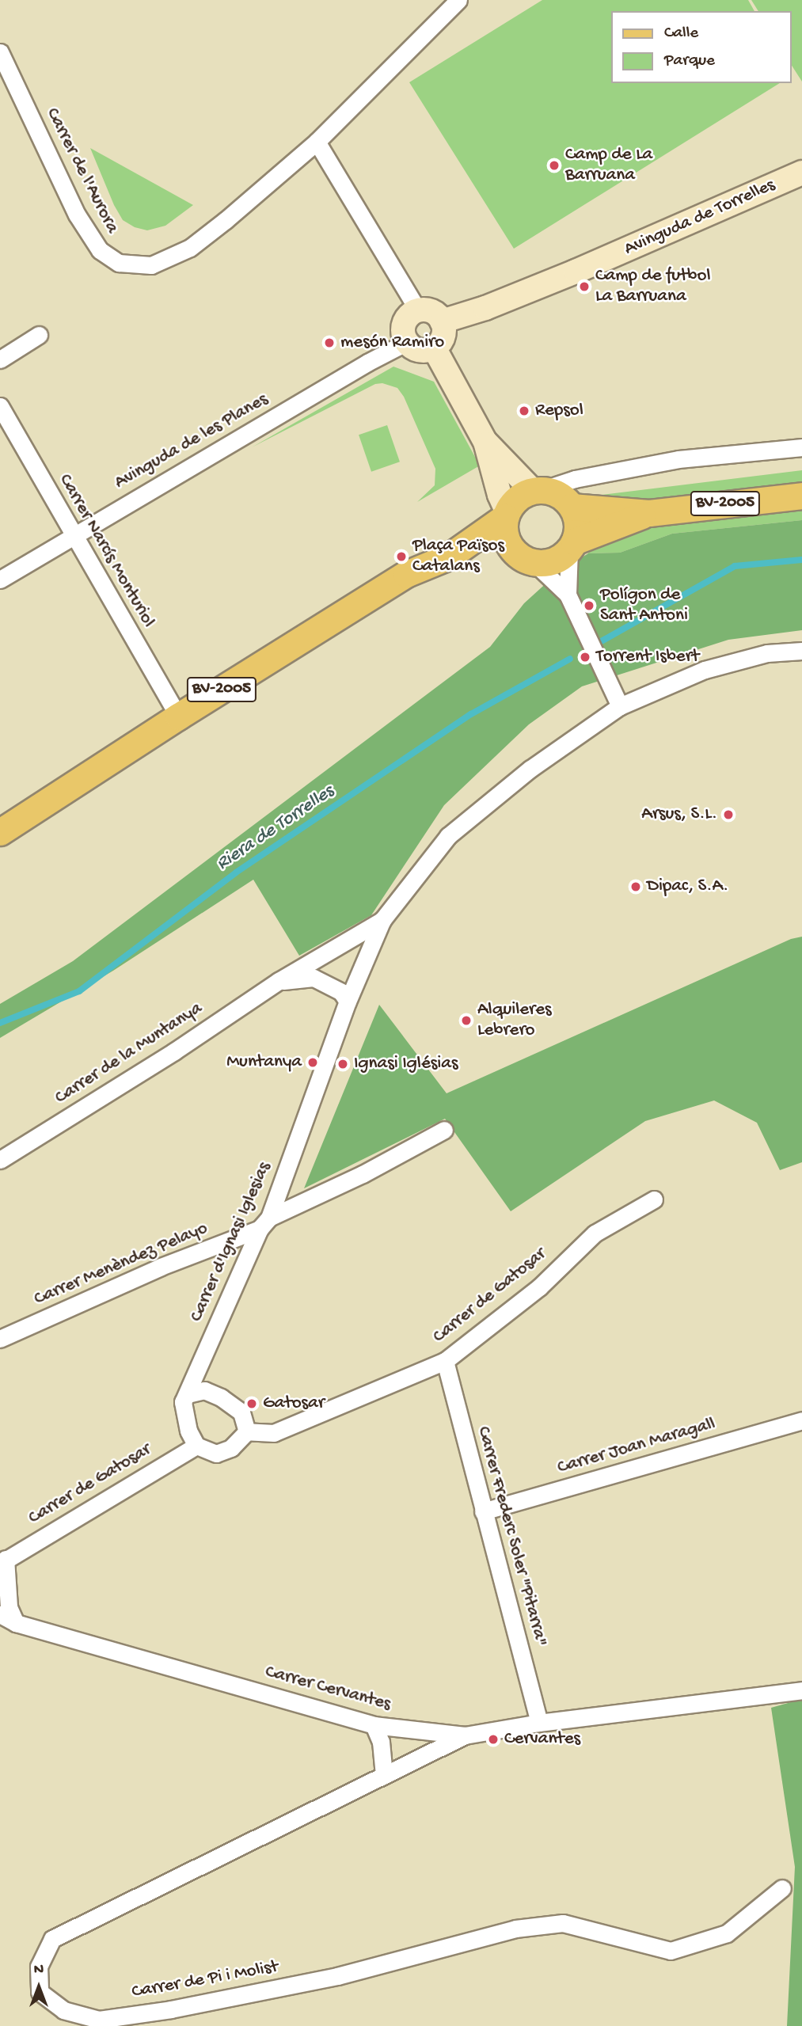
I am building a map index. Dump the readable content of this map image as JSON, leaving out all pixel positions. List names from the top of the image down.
{
  "streets": {
    "main road": ["BV-2005"],
    "street": [
      "Carrer de l'Aurora",
      "Avinguda de Torrelles",
      "Avinguda de les Planes",
      "Carrer Narcís Monturiol",
      "Carrer de la Muntanya",
      "Carrer d'Ignasi Iglesias",
      "Carrer Menèndez Pelayo",
      "Carrer de Gatosar",
      "Carrer Joan Maragall",
      "Carrer Frederc Soler \"Pitarra\"",
      "Carrer Cervantes",
      "Carrer de Pi i Molist"
    ]
  },
  "crossings": [
    ["Avinguda de Torrelles", "Avinguda de les Planes"],
    ["Avinguda de les Planes", "Carrer Narcís Monturiol"],
    ["BV-2005", "Carrer Narcís Monturiol"],
    ["Carrer de la Muntanya", "Carrer d'Ignasi Iglesias"],
    ["Carrer d'Ignasi Iglesias", "Carrer Menèndez Pelayo"],
    ["Carrer d'Ignasi Iglesias", "Carrer de Gatosar"],
    ["Carrer de Gatosar", "Carrer Frederc Soler \"Pitarra\""],
    ["Carrer Joan Maragall", "Carrer Frederc Soler \"Pitarra\""],
    ["Carrer Frederc Soler \"Pitarra\"", "Carrer Cervantes"],
    ["Carrer Cervantes", "Carrer de Pi i Molist"]
  ],
  "water": ["Riera de Torrelles"],
  "places": [
    "Camp de La Barruana",
    "Camp de futbol La Barruana",
    "mesón Ramiro",
    "Repsol",
    "Plaça Països Catalans",
    "Polígon de Sant Antoni",
    "Torrent Isbert",
    "Arsus, S.L.",
    "Dipac, S.A.",
    "Alquileres Lebrero",
    "Muntanya",
    "Ignasi Iglésias",
    "Gatosar",
    "Cervantes"
  ],
  "legend": ["Calle", "Parque"],
  "north": "top"
}
